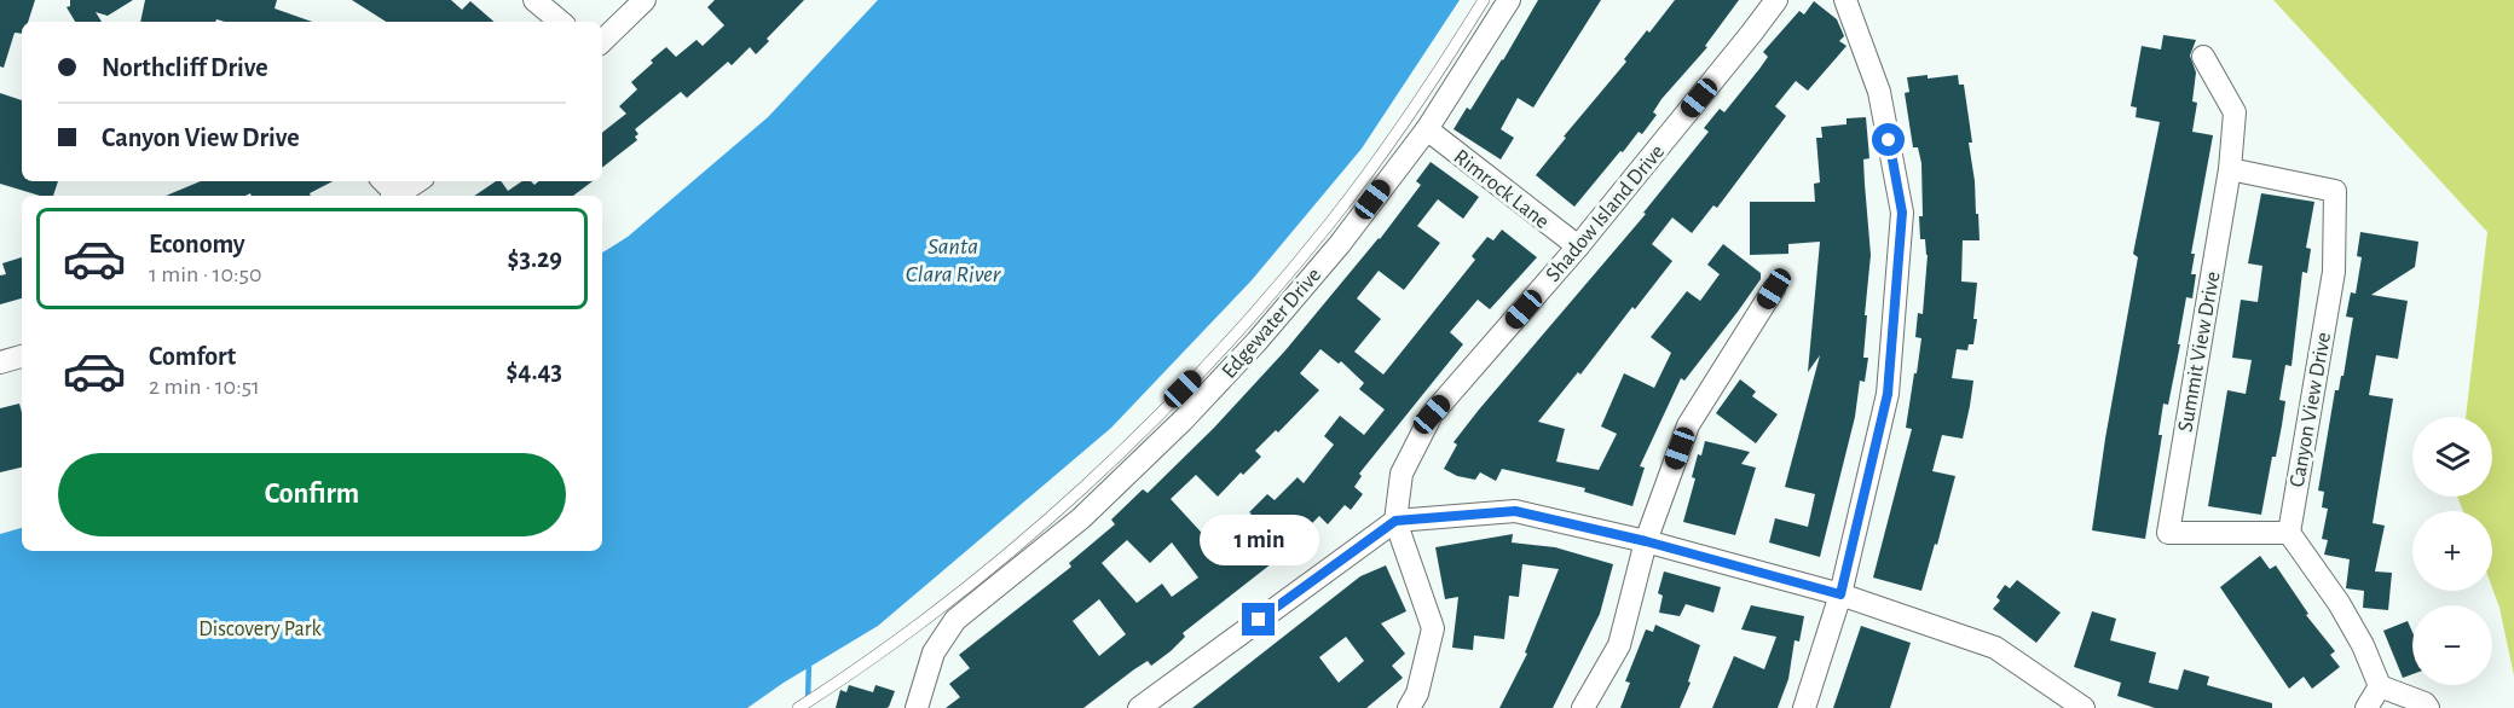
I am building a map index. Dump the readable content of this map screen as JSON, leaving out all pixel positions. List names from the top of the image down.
{
  "streets": {
    "street": [
      "Rimrock Lane",
      "Shadow Island Drive",
      "Edgewater Drive",
      "Summit View Drive",
      "Canyon View Drive"
    ]
  },
  "crossings": [
    ["Rimrock Lane", "Shadow Island Drive"],
    ["Rimrock Lane", "Edgewater Drive"],
    ["Summit View Drive", "Canyon View Drive"]
  ],
  "water": ["Santa Clara River"],
  "parks": ["Discovery Park"],
  "page": {
    "banner": ["Northcliff Drive", "Canyon View Drive"],
    "list": [
      {
        "name": "Economy",
        "note": "1 min · 10:50",
        "value": "$3.29"
      },
      {
        "name": "Comfort",
        "note": "2 min · 10:51",
        "value": "$4.43"
      }
    ],
    "map_buttons": ["+", "−"],
    "buttons": "Confirm",
    "bubble": "1 min"
  }
}
